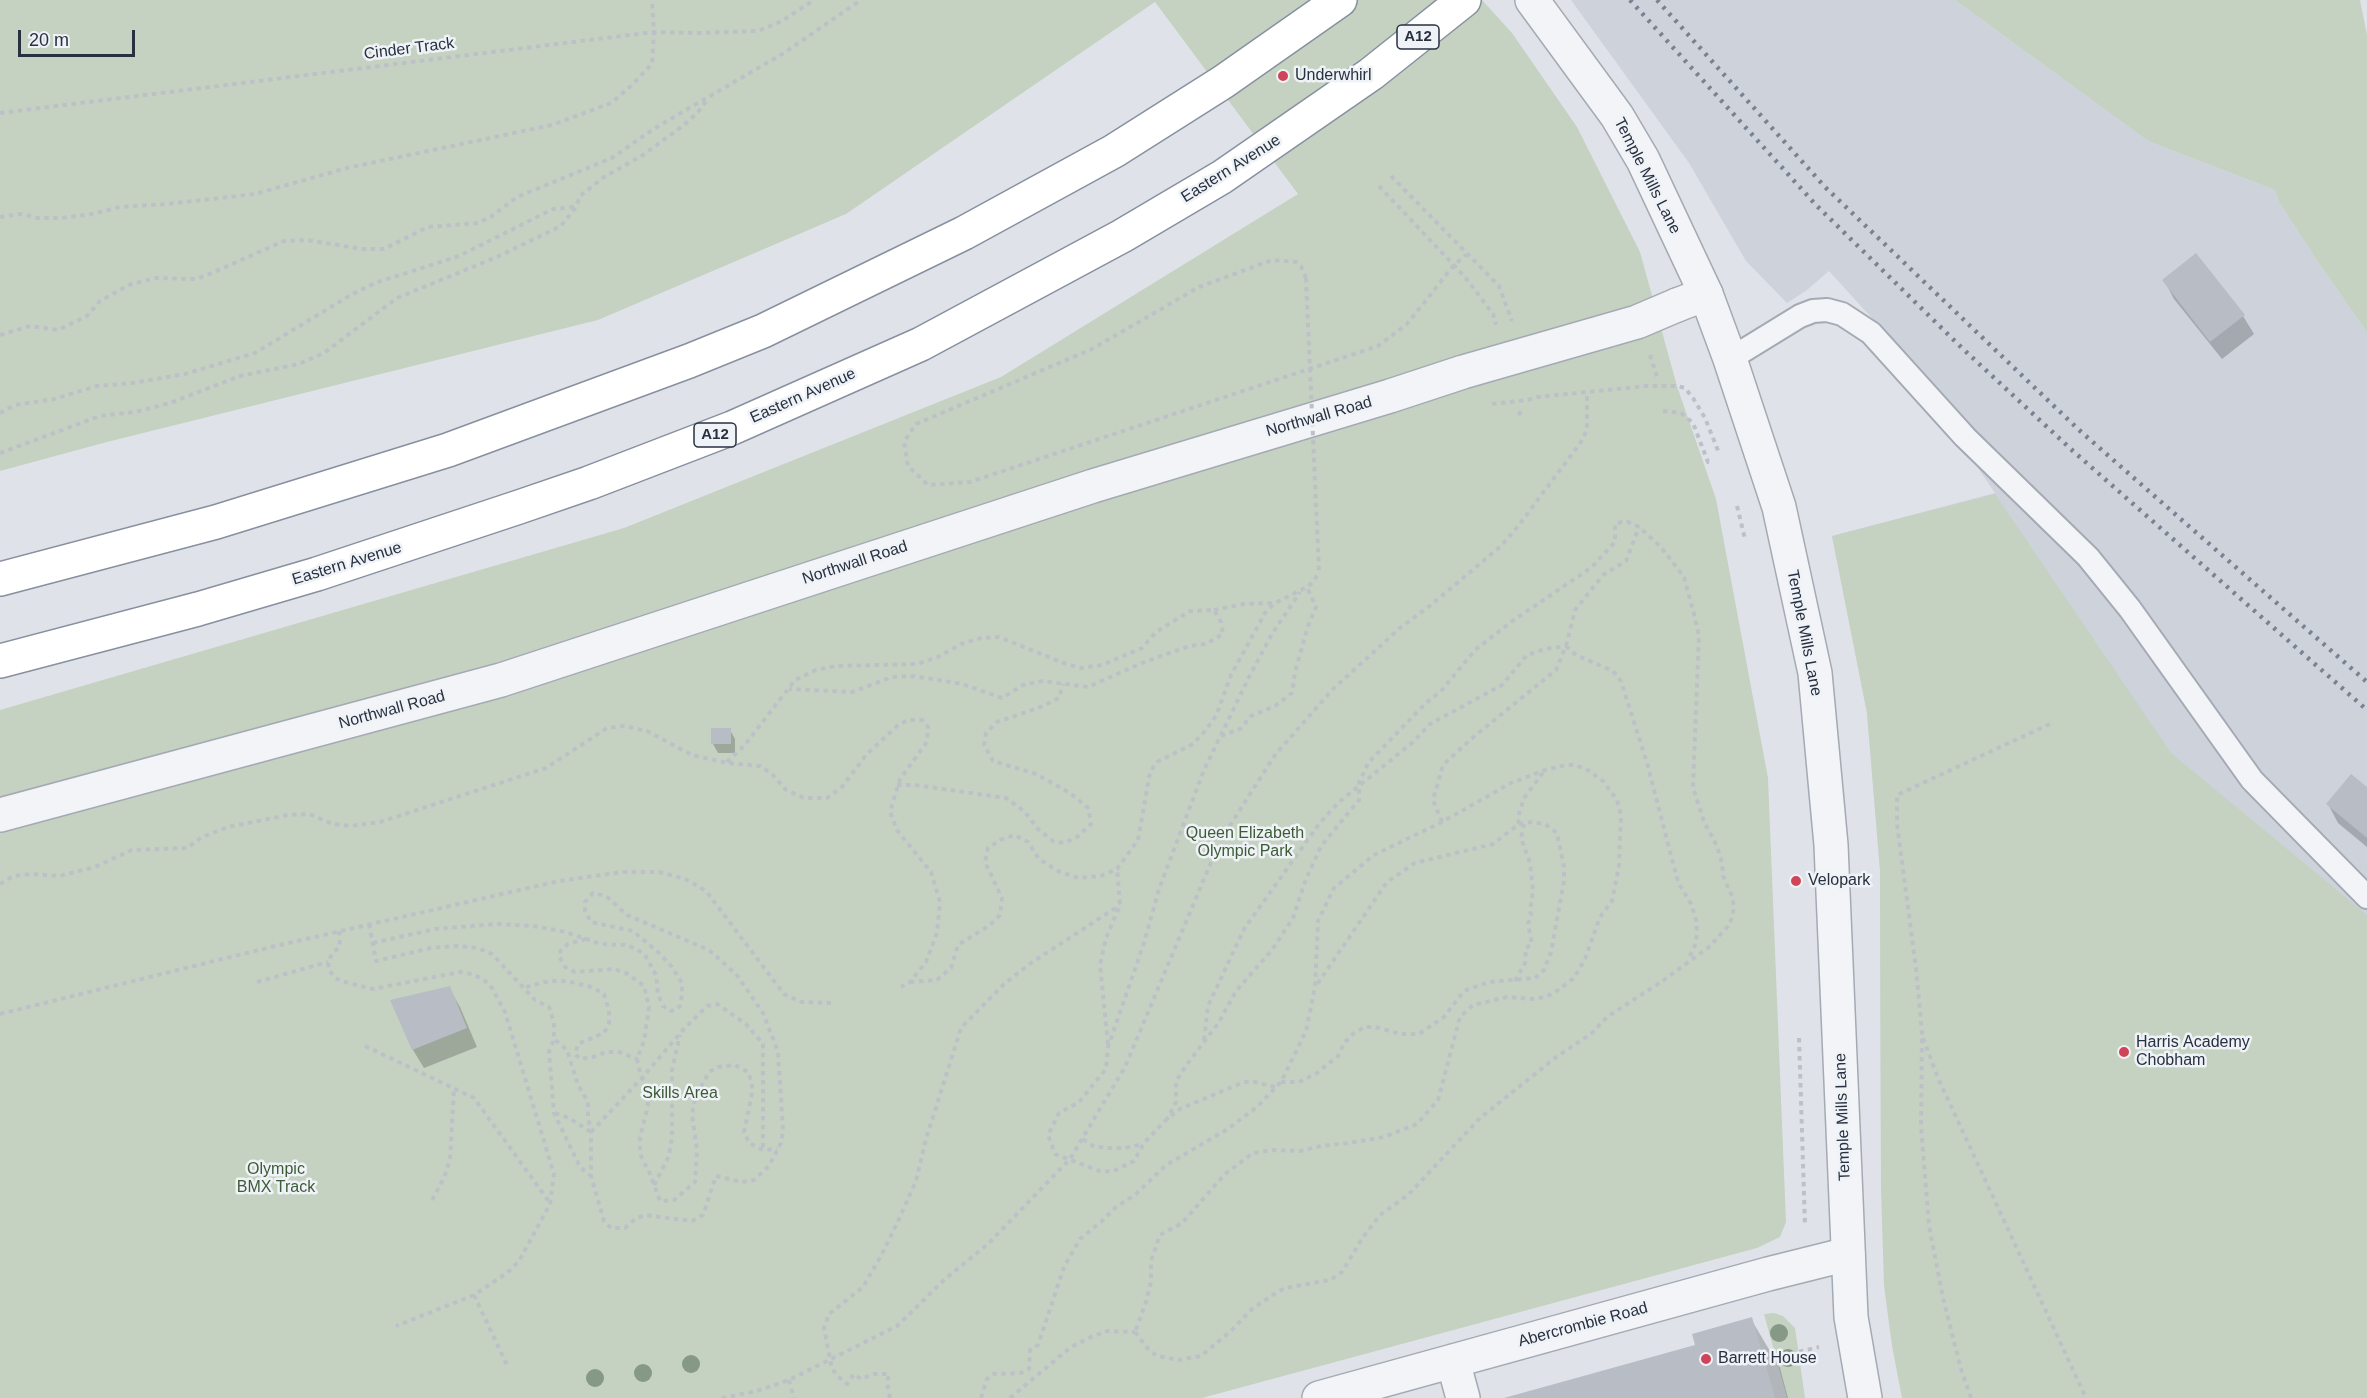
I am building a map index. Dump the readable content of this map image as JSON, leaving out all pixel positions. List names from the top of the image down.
{
  "streets": {
    "highway": ["A12", "Eastern Avenue"],
    "street": ["Temple Mills Lane", "Northwall Road", "Abercrombie Road"],
    "path": ["Cinder Track"]
  },
  "crossings": [
    ["Temple Mills Lane", "Northwall Road"],
    ["Temple Mills Lane", "Abercrombie Road"]
  ],
  "parks": ["Queen Elizabeth Olympic Park", "Skills Area", "Olympic BMX Track"],
  "places": [
    "Underwhirl",
    "Velopark",
    "Harris Academy Chobham",
    "Barrett House"
  ],
  "scale_bar": "20 m"
}
